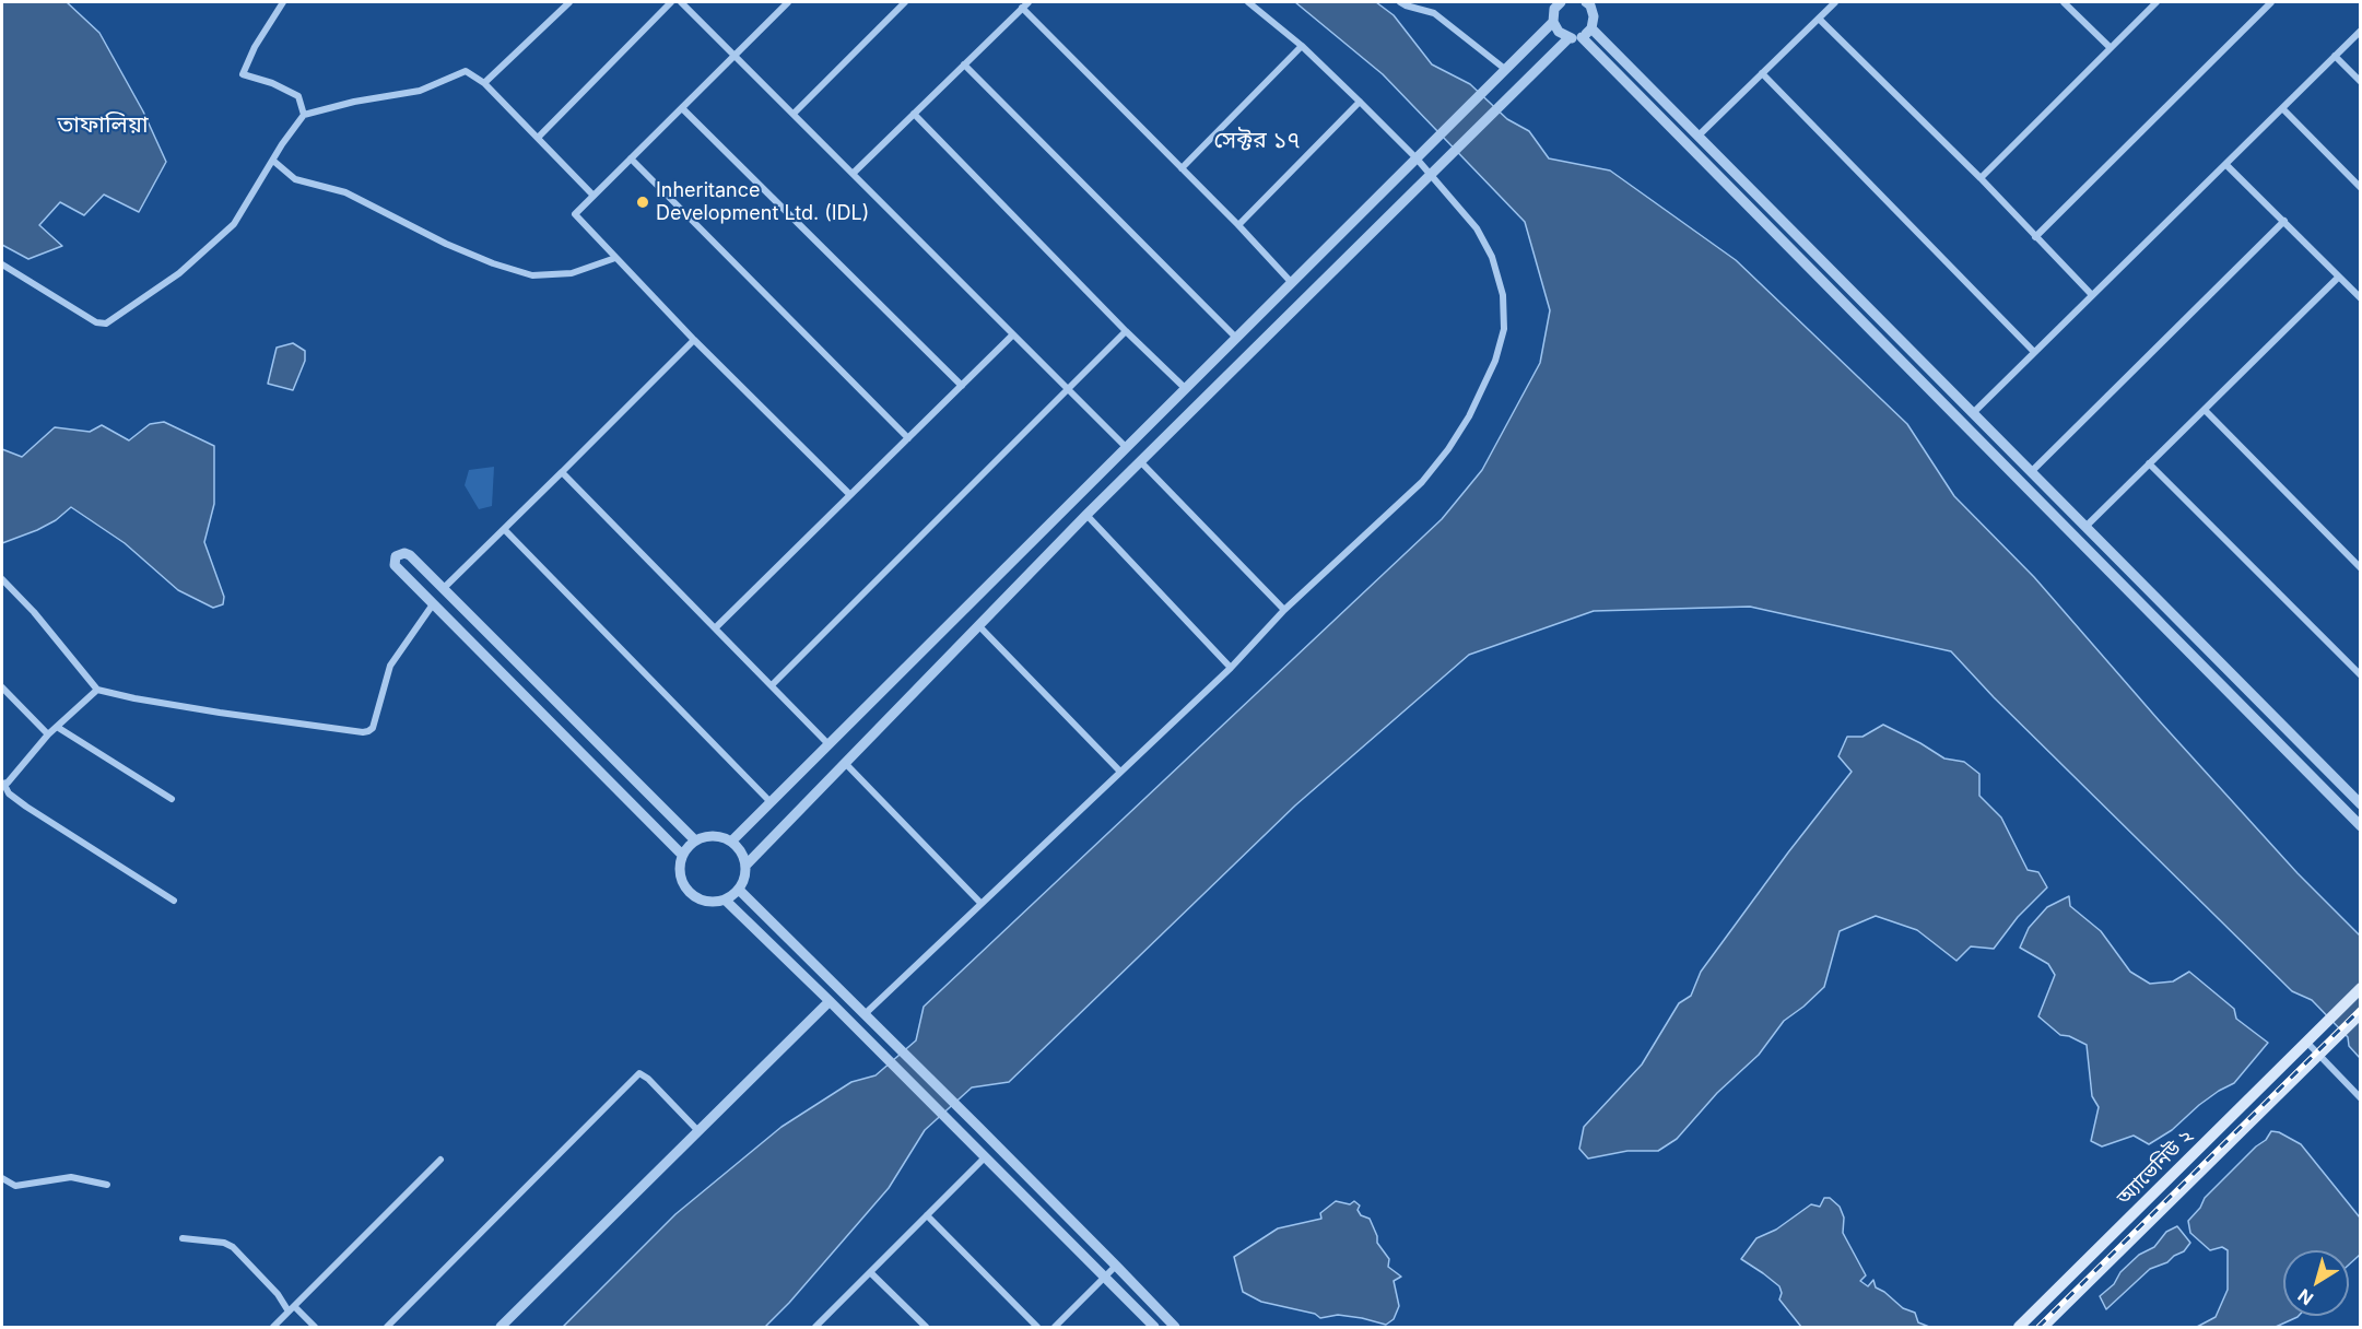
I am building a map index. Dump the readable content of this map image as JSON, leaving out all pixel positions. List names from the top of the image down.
{
  "streets": {
    "main road": ["অ্যাভেনিউ ২"]
  },
  "districts": ["তাফালিয়া", "সেক্টর ১৭"],
  "places": ["Inheritance Development Ltd. (IDL)"],
  "north": "bottom left"
}
